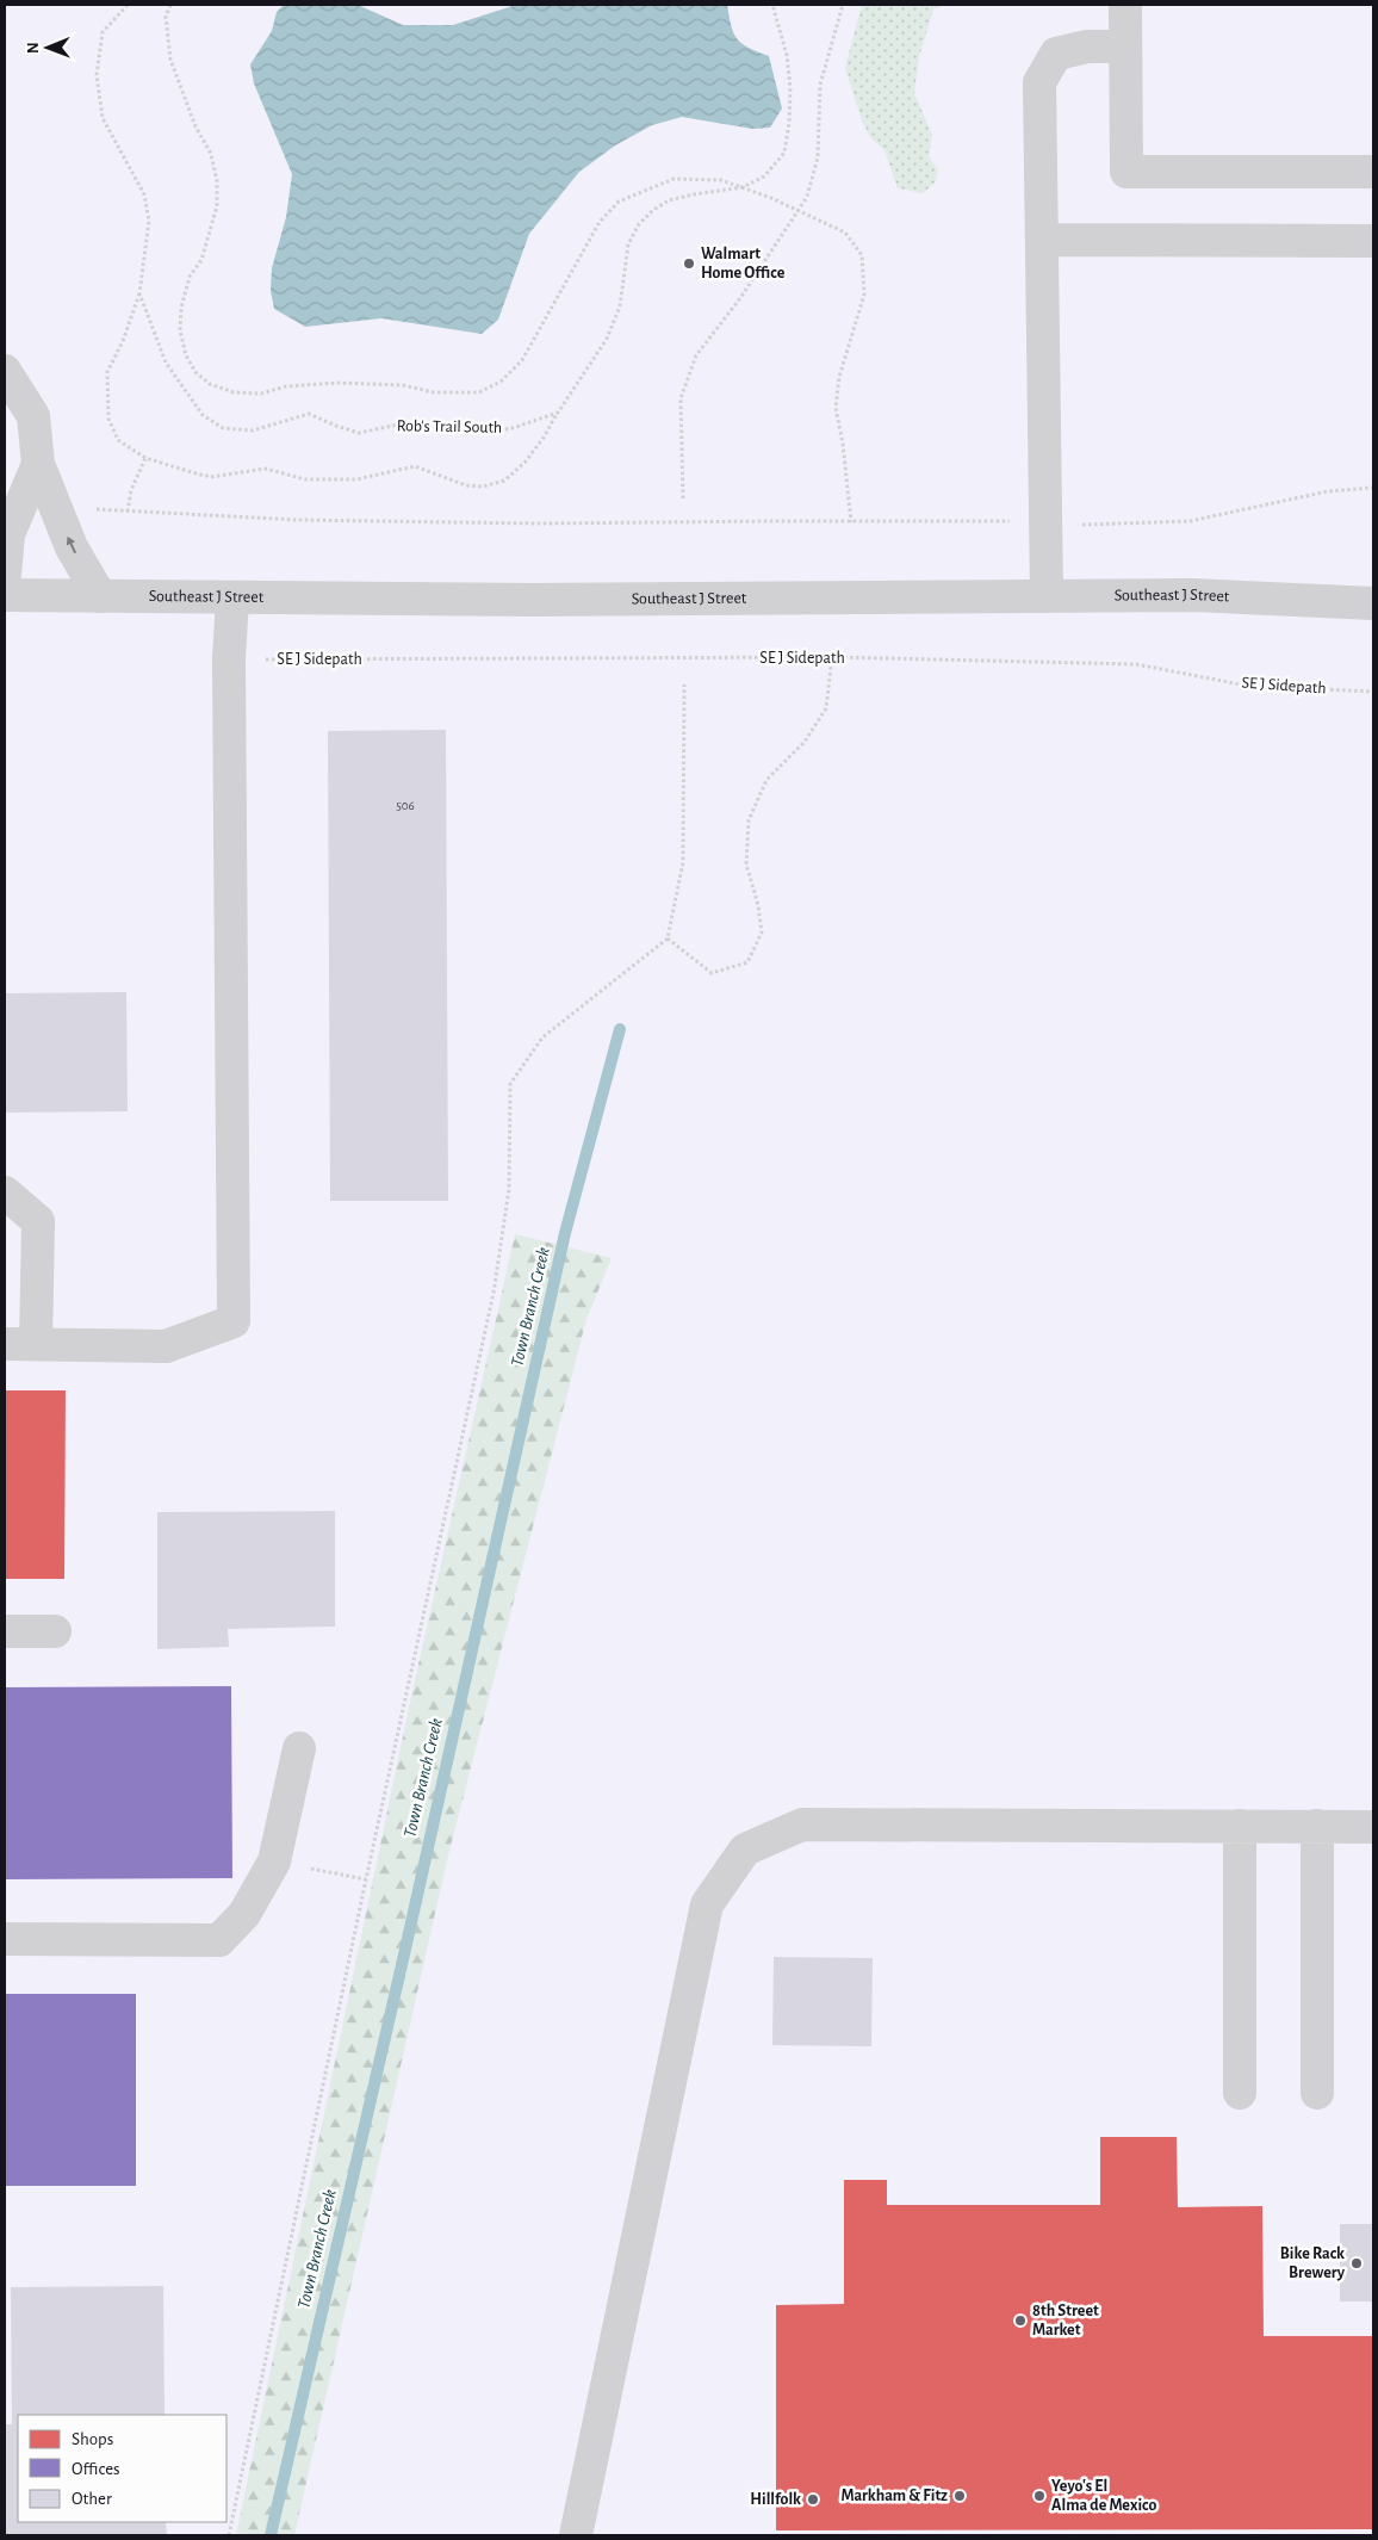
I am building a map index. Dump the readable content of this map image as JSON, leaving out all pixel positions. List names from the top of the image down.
{
  "streets": {
    "main road": ["Southeast J Street"],
    "path": ["Rob's Trail South", "SE J Sidepath"]
  },
  "water": ["Town Branch Creek"],
  "places": [
    "Walmart Home Office",
    "Bike Rack Brewery",
    "8th Street Market",
    "Markham & Fitz",
    "Yeyo's El Alma de Mexico",
    "Hillfolk"
  ],
  "house_numbers": ["506"],
  "legend": ["Shops", "Offices", "Other"],
  "north": "left"
}
